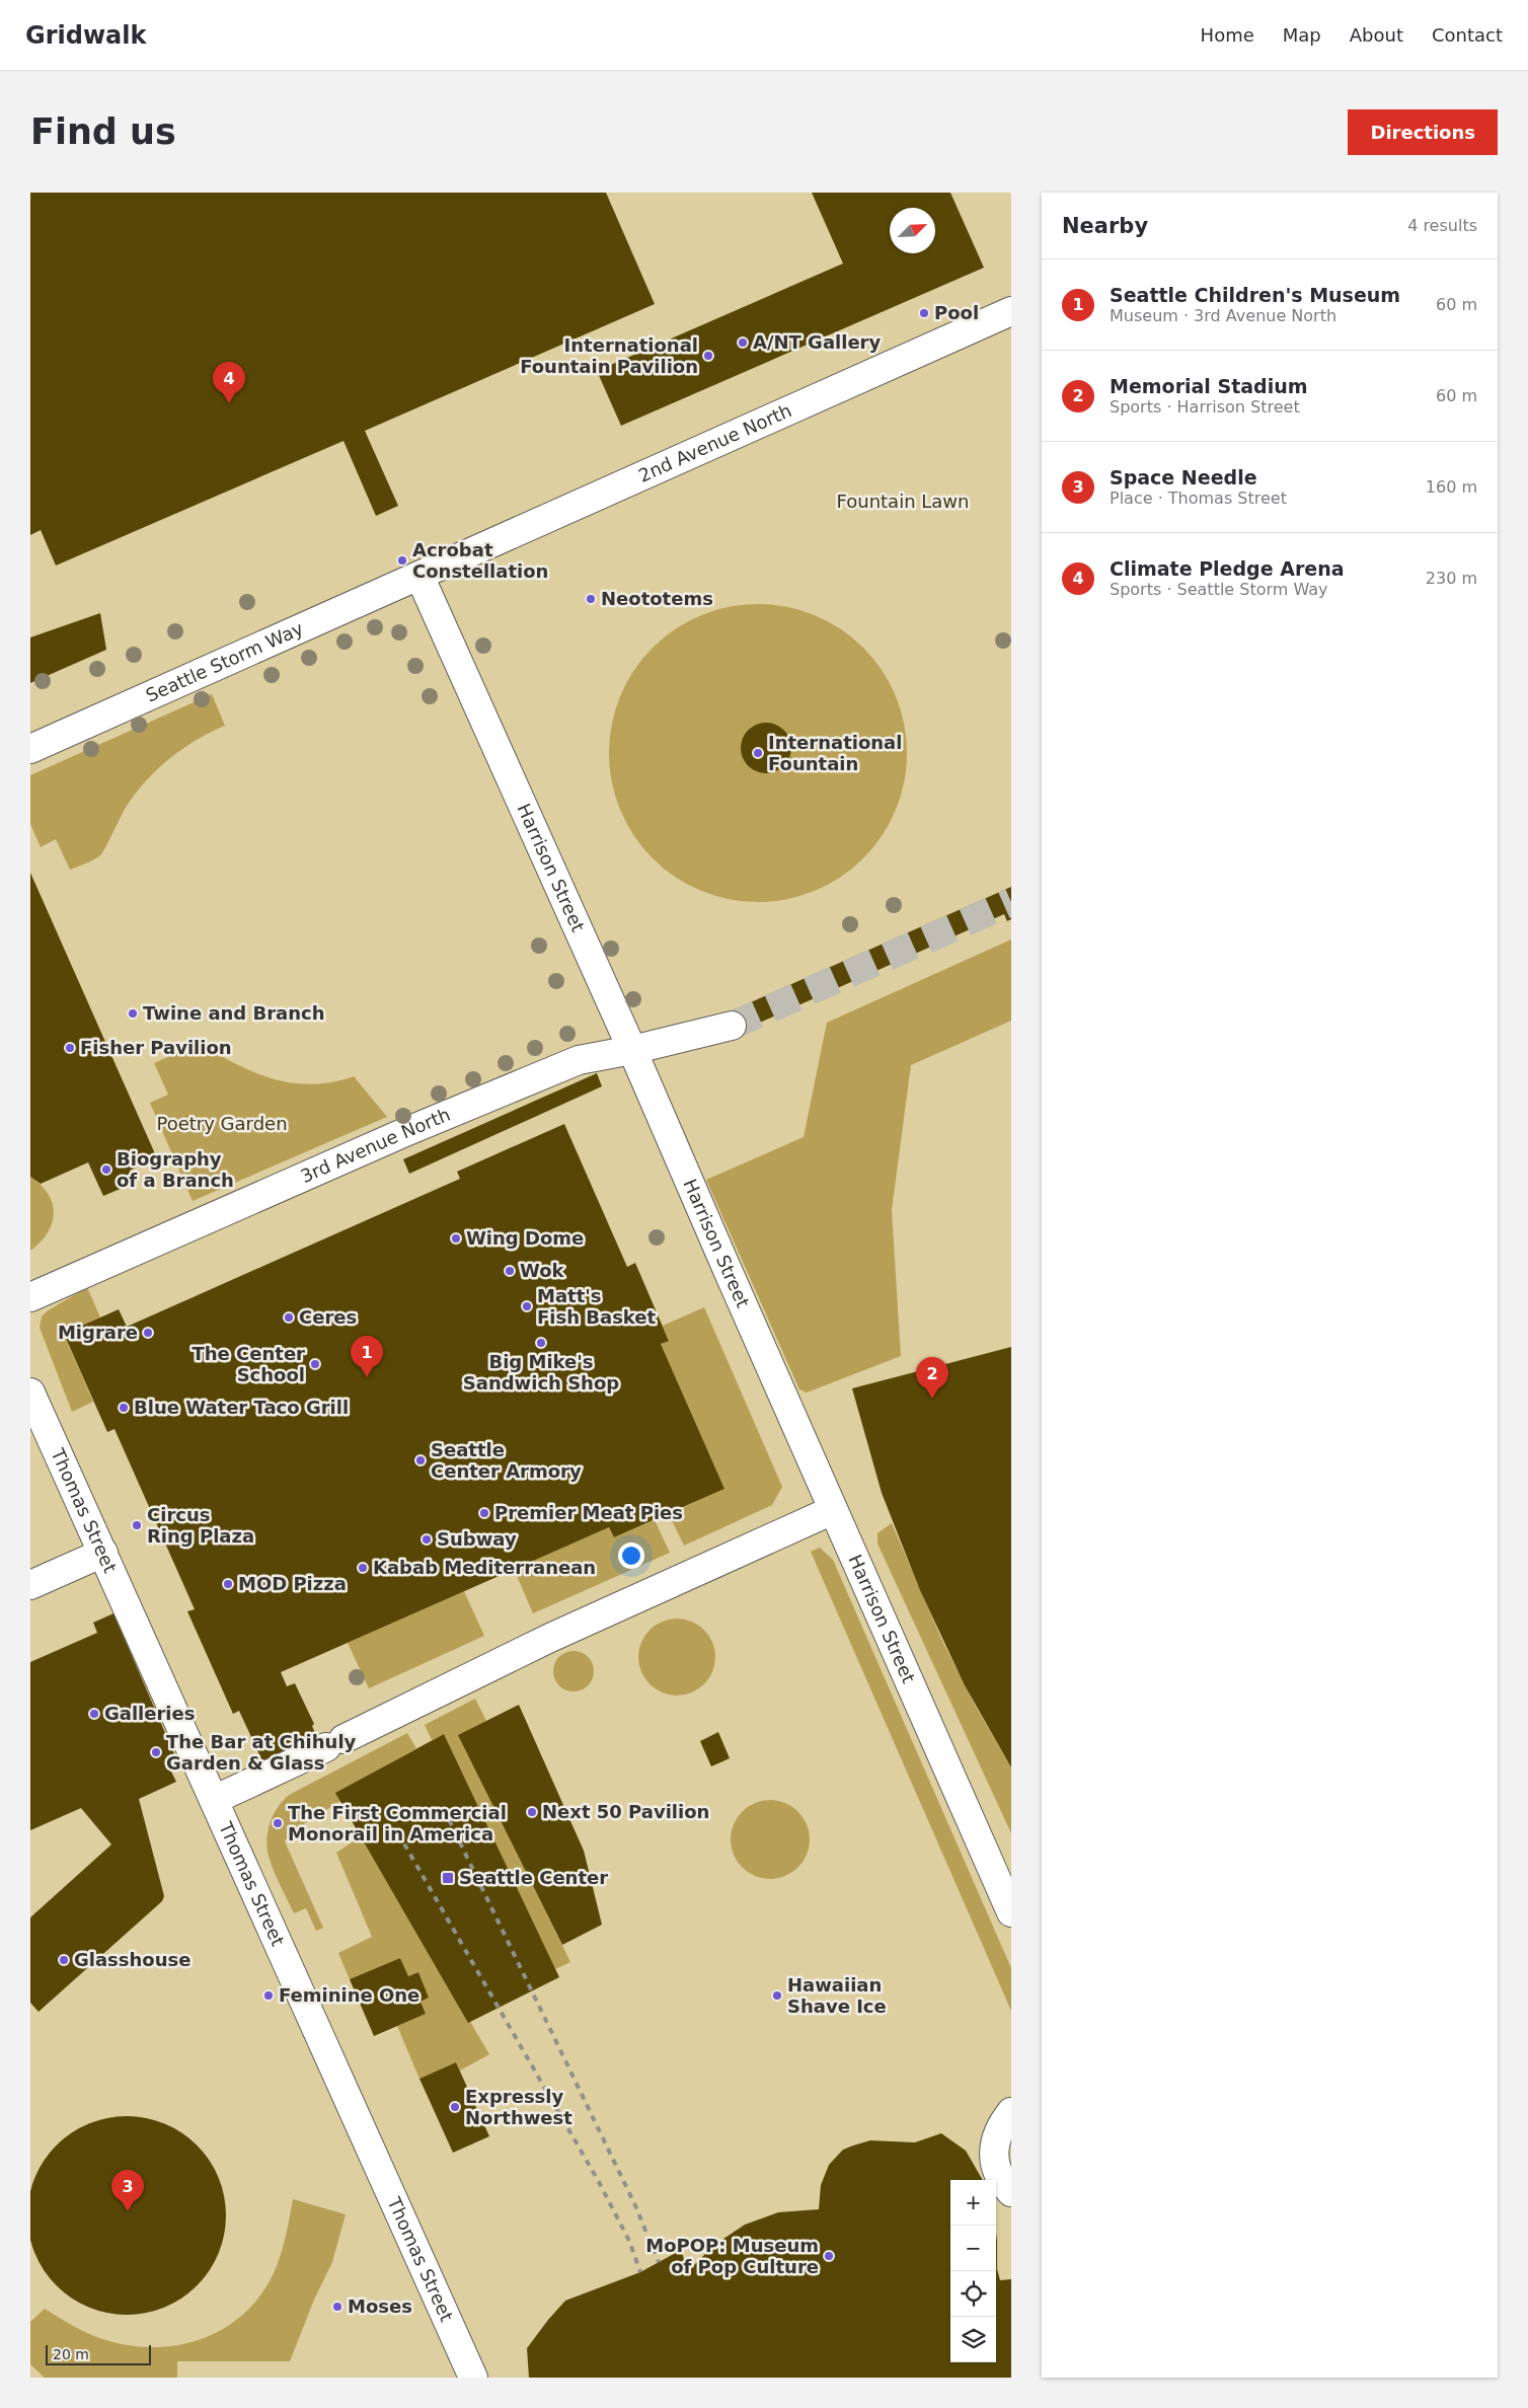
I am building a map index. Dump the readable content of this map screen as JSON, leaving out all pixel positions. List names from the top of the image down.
{
  "streets": {
    "street": [
      "2nd Avenue North",
      "Seattle Storm Way",
      "Harrison Street",
      "3rd Avenue North",
      "Thomas Street"
    ]
  },
  "crossings": [
    ["2nd Avenue North", "Seattle Storm Way"],
    ["2nd Avenue North", "Harrison Street"],
    ["Seattle Storm Way", "Harrison Street"],
    ["Harrison Street", "3rd Avenue North"]
  ],
  "parks": ["Fountain Lawn", "Poetry Garden"],
  "places": {
    "other": [
      "Pool",
      "A/NT Gallery",
      "International Fountain Pavilion",
      "Acrobat Constellation",
      "Neototems",
      "International Fountain",
      "Twine and Branch",
      "Fisher Pavilion",
      "Biography of a Branch",
      "Wing Dome",
      "Wok",
      "Matt's Fish Basket",
      "Ceres",
      "Migrare",
      "Big Mike's Sandwich Shop",
      "The Center School",
      "Blue Water Taco Grill",
      "Seattle Center Armory",
      "Premier Meat Pies",
      "Circus Ring Plaza",
      "Subway",
      "Kabab Mediterranean",
      "MOD Pizza",
      "Galleries",
      "The Bar at Chihuly Garden & Glass",
      "Next 50 Pavilion",
      "The First Commercial Monorail in America",
      "Glasshouse",
      "Feminine One",
      "Hawaiian Shave Ice",
      "Expressly Northwest",
      "MoPOP: Museum of Pop Culture",
      "Moses"
    ],
    "transit": ["Seattle Center"]
  },
  "scale_bar": "20 m",
  "north": "top right",
  "page": {
    "header": "Gridwalk",
    "nav": [
      "Home",
      "Map",
      "About",
      "Contact"
    ],
    "buttons": "Directions",
    "title": "Find us",
    "heading": ["Nearby", "4 results"],
    "list": [
      {
        "mark": "1",
        "name": "Seattle Children's Museum",
        "note": "Museum · 3rd Avenue North",
        "value": "60 m"
      },
      {
        "mark": "2",
        "name": "Memorial Stadium",
        "note": "Sports · Harrison Street",
        "value": "60 m"
      },
      {
        "mark": "3",
        "name": "Space Needle",
        "note": "Place · Thomas Street",
        "value": "160 m"
      },
      {
        "mark": "4",
        "name": "Climate Pledge Arena",
        "note": "Sports · Seattle Storm Way",
        "value": "230 m"
      }
    ],
    "pins": [
      "4",
      "1",
      "2",
      "3"
    ],
    "map_buttons": ["+", "−"],
    "scale": "20 m"
  }
}
